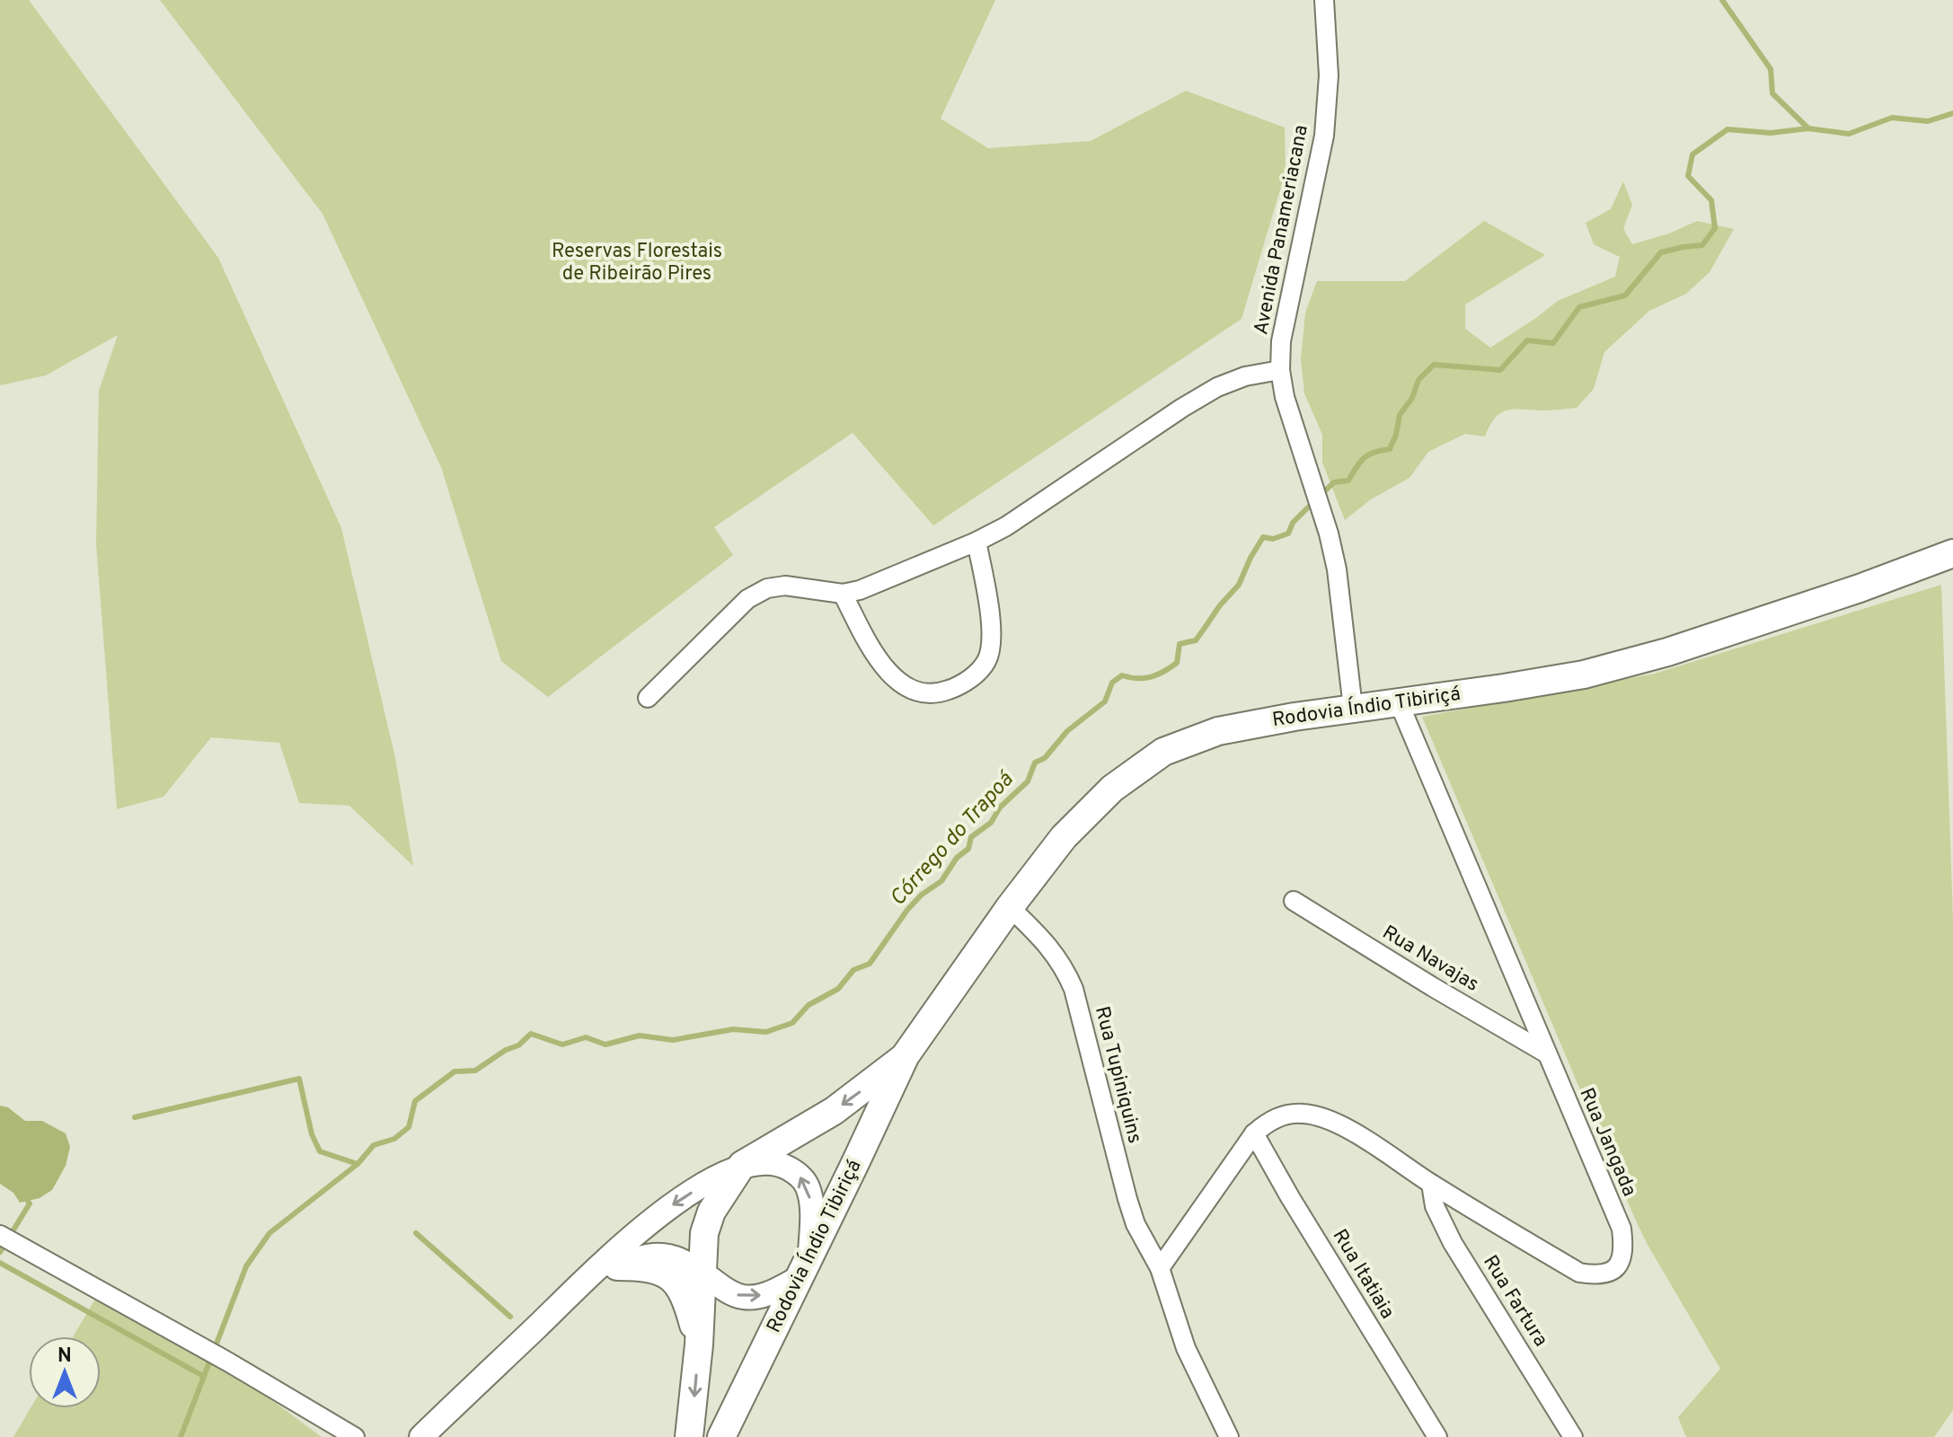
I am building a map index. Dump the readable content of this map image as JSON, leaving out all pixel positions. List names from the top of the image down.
{
  "streets": {
    "highway": ["Rodovia Índio Tibiriçá"],
    "street": [
      "Avenida Panameriacana",
      "Rua Navajas",
      "Rua Tupiniquins",
      "Rua Jangada",
      "Rua Itatiaia",
      "Rua Fartura"
    ]
  },
  "crossings": [
    ["Avenida Panameriacana", "Rodovia Índio Tibiriçá"],
    ["Rodovia Índio Tibiriçá", "Rua Tupiniquins"],
    ["Rodovia Índio Tibiriçá", "Rua Jangada"],
    ["Rua Navajas", "Rua Jangada"],
    ["Rua Jangada", "Rua Itatiaia"],
    ["Rua Jangada", "Rua Fartura"]
  ],
  "water": ["Córrego do Trapoá"],
  "parks": ["Reservas Florestais de Ribeirão Pires"],
  "north": "top"
}
